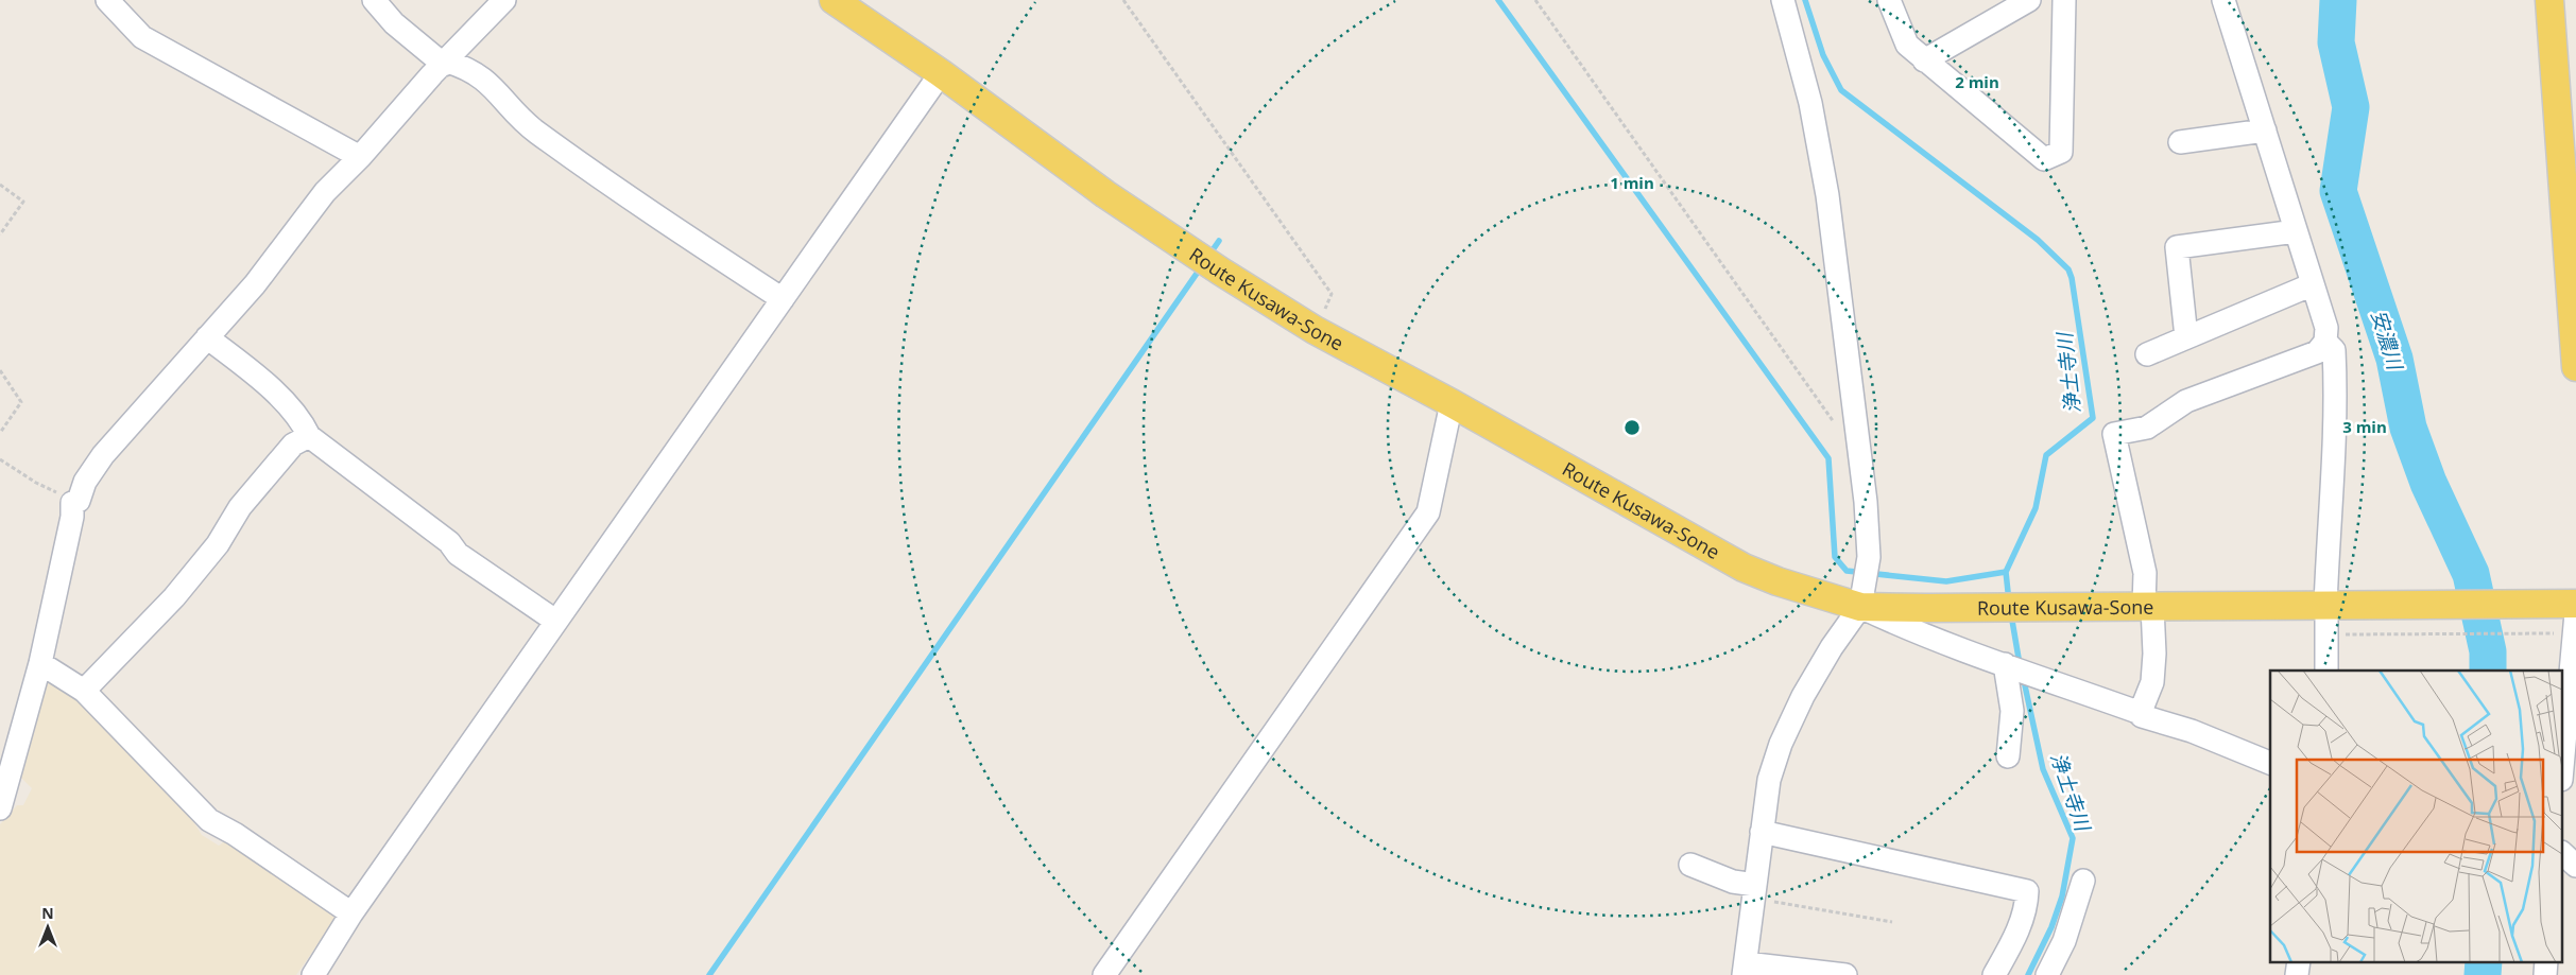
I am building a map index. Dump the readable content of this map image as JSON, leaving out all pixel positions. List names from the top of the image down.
{
  "streets": {
    "main road": ["Route Kusawa-Sone"]
  },
  "water": ["安濃川", "浄土寺川"],
  "north": "top",
  "rings": ["2 min", "1 min", "3 min"]
}
